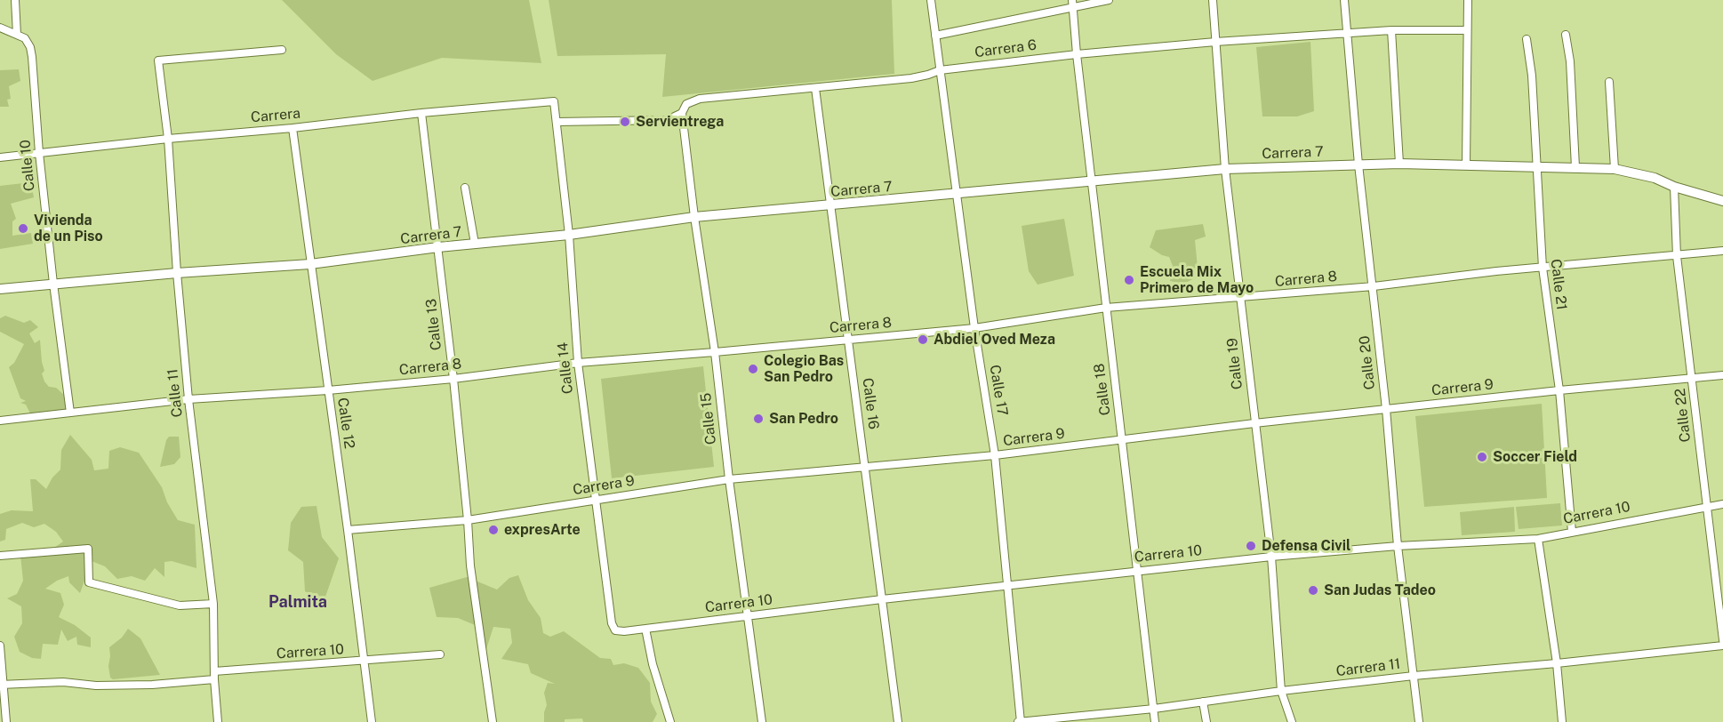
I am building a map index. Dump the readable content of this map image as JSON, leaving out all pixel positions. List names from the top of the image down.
{
  "streets": {
    "street": [
      "Carrera 6",
      "Carrera",
      "Carrera 7",
      "Calle 10",
      "Carrera 8",
      "Calle 21",
      "Calle 13",
      "Calle 20",
      "Calle 19",
      "Calle 14",
      "Carrera 9",
      "Calle 18",
      "Calle 17",
      "Calle 11",
      "Calle 16",
      "Calle 22",
      "Calle 15",
      "Calle 12",
      "Carrera 10",
      "Carrera 11"
    ]
  },
  "crossings": [
    ["Carrera 6", "Calle 20"],
    ["Carrera 6", "Calle 19"],
    ["Carrera 6", "Calle 14"],
    ["Carrera 6", "Calle 18"],
    ["Carrera 6", "Calle 17"],
    ["Carrera 6", "Calle 16"],
    ["Carrera 6", "Calle 15"],
    ["Carrera", "Calle 10"],
    ["Carrera", "Calle 13"],
    ["Carrera", "Calle 14"],
    ["Carrera", "Calle 11"],
    ["Carrera", "Calle 12"],
    ["Carrera 7", "Calle 10"],
    ["Carrera 7", "Calle 21"],
    ["Carrera 7", "Calle 13"],
    ["Carrera 7", "Calle 20"],
    ["Carrera 7", "Calle 19"],
    ["Carrera 7", "Calle 14"],
    ["Carrera 7", "Calle 18"],
    ["Carrera 7", "Calle 17"],
    ["Carrera 7", "Calle 11"],
    ["Carrera 7", "Calle 16"],
    ["Carrera 7", "Calle 22"],
    ["Carrera 7", "Calle 15"],
    ["Carrera 7", "Calle 12"],
    ["Calle 10", "Carrera 8"],
    ["Carrera 8", "Calle 21"],
    ["Carrera 8", "Calle 13"],
    ["Carrera 8", "Calle 20"],
    ["Carrera 8", "Calle 19"],
    ["Carrera 8", "Calle 14"],
    ["Carrera 8", "Calle 18"],
    ["Carrera 8", "Calle 17"],
    ["Carrera 8", "Calle 11"],
    ["Carrera 8", "Calle 16"],
    ["Carrera 8", "Calle 22"],
    ["Carrera 8", "Calle 15"],
    ["Carrera 8", "Calle 12"],
    ["Calle 21", "Carrera 9"],
    ["Calle 21", "Carrera 10"],
    ["Calle 13", "Carrera 9"],
    ["Calle 20", "Carrera 9"],
    ["Calle 20", "Carrera 10"],
    ["Calle 20", "Carrera 11"],
    ["Calle 19", "Carrera 9"],
    ["Calle 19", "Carrera 10"],
    ["Calle 19", "Carrera 11"],
    ["Calle 14", "Carrera 9"],
    ["Calle 14", "Carrera 10"],
    ["Carrera 9", "Calle 18"],
    ["Carrera 9", "Calle 17"],
    ["Carrera 9", "Calle 16"],
    ["Carrera 9", "Calle 22"],
    ["Carrera 9", "Calle 15"],
    ["Carrera 9", "Calle 12"],
    ["Calle 18", "Carrera 10"],
    ["Calle 18", "Carrera 11"],
    ["Calle 17", "Carrera 10"],
    ["Calle 17", "Carrera 11"],
    ["Calle 11", "Carrera 10"],
    ["Calle 16", "Carrera 10"],
    ["Calle 22", "Carrera 10"],
    ["Calle 15", "Carrera 10"],
    ["Calle 12", "Carrera 10"]
  ],
  "districts": ["Palmita"],
  "places": [
    "Servientrega",
    "Vivienda de un Piso",
    "Escuela Mix Primero de Mayo",
    "Abdiel Oved Meza",
    "Colegio Bas San Pedro",
    "San Pedro",
    "Soccer Field",
    "expresArte",
    "Defensa Civil",
    "San Judas Tadeo"
  ]
}
